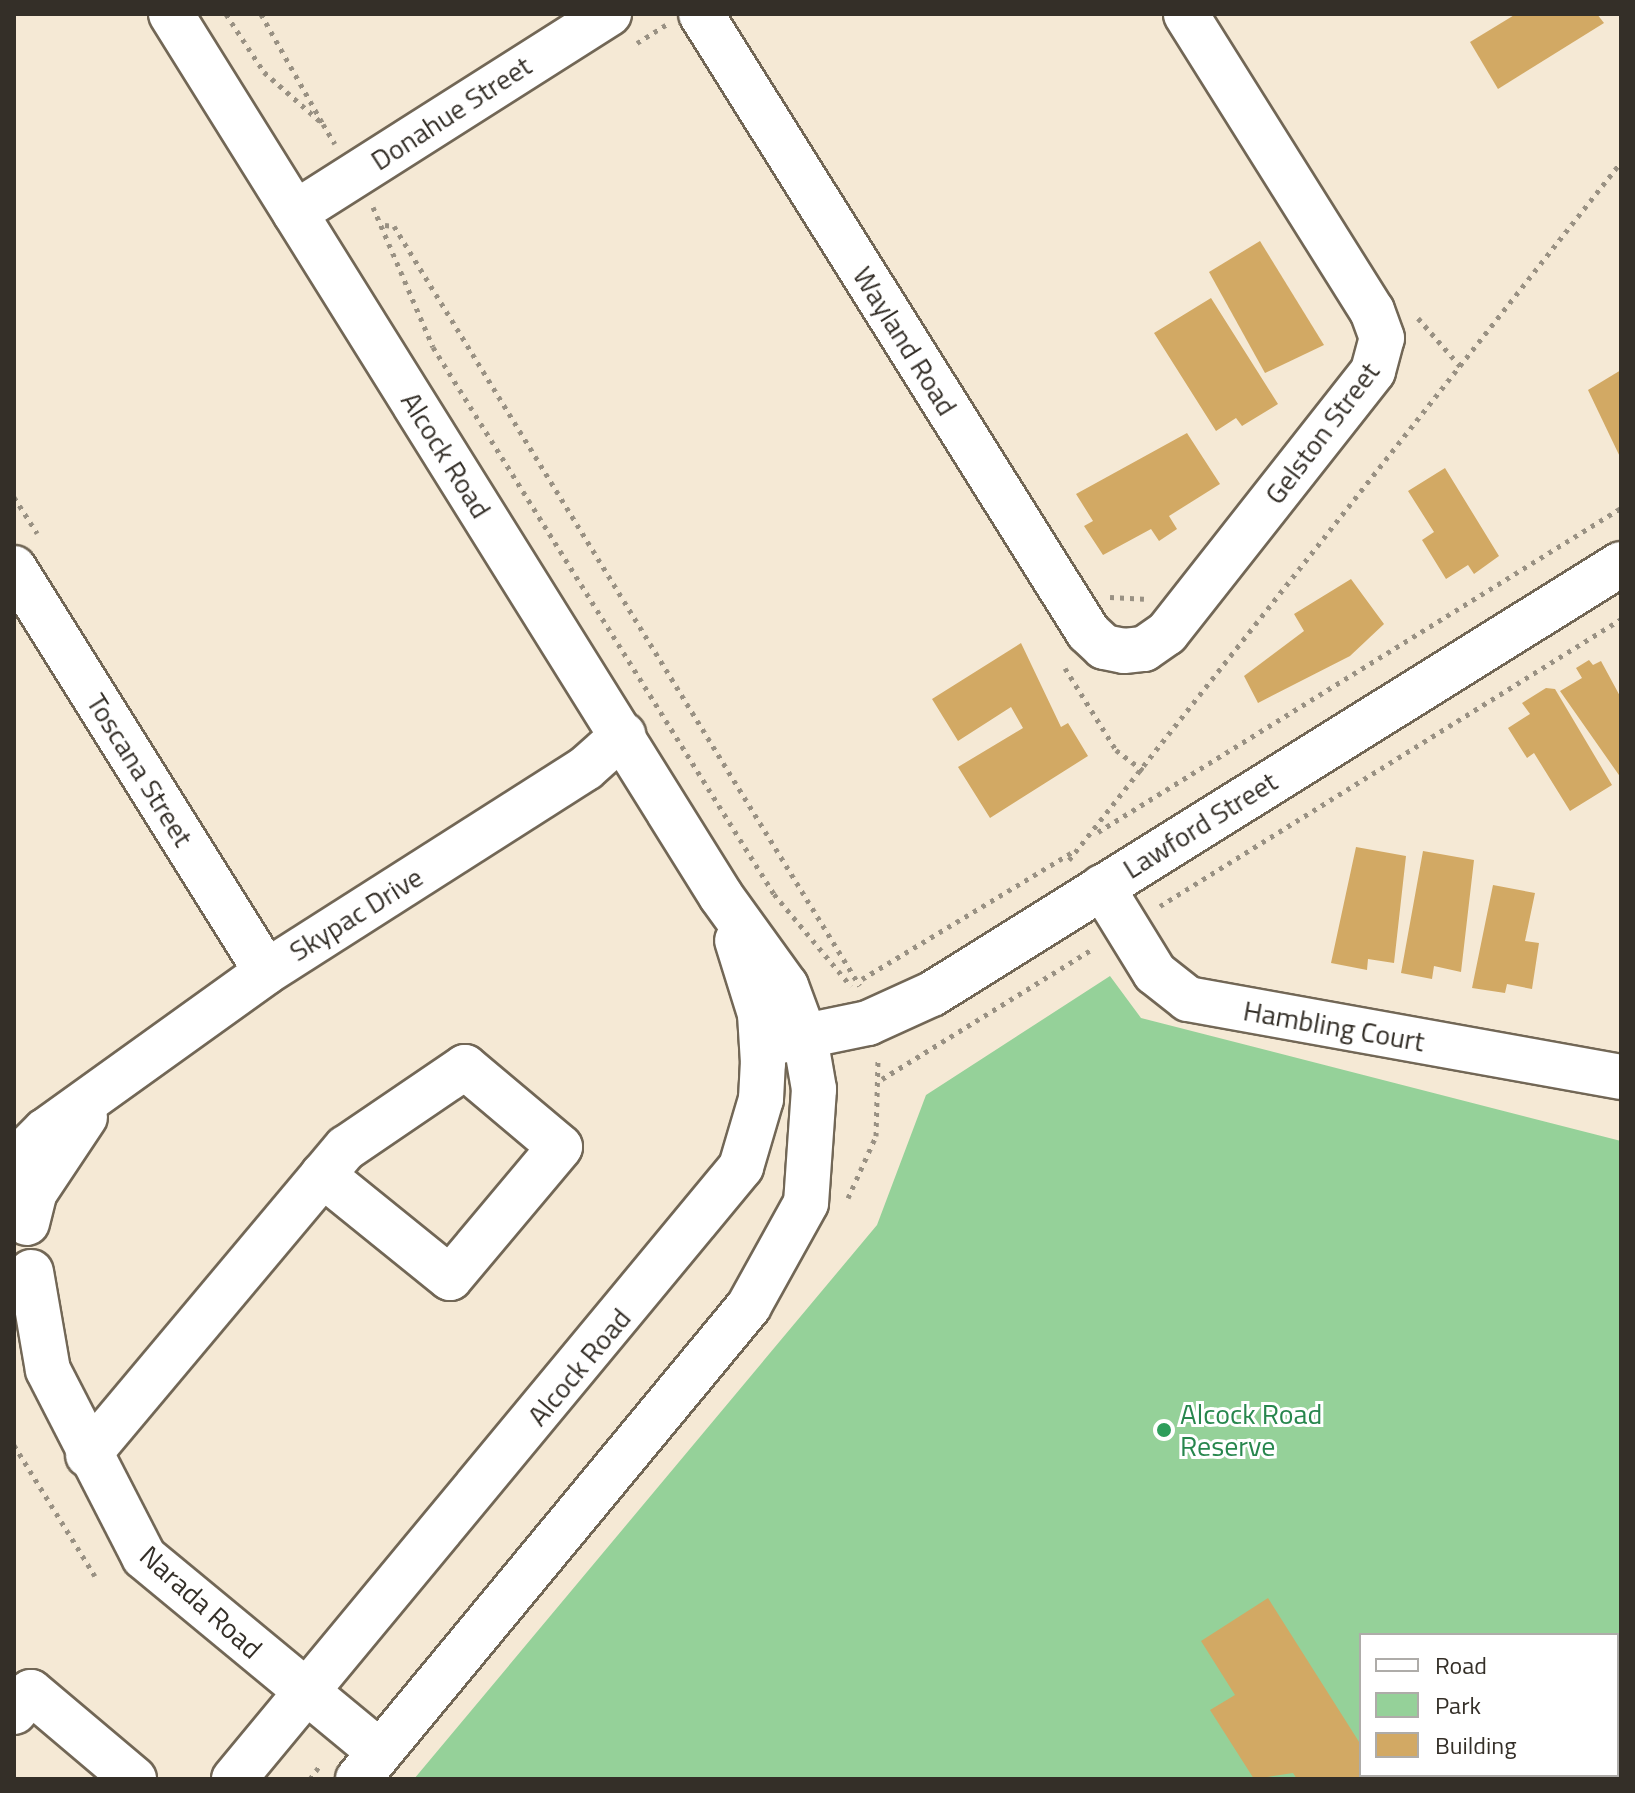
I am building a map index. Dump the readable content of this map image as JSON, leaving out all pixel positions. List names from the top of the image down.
{
  "streets": {
    "street": [
      "Donahue Street",
      "Wayland Road",
      "Gelston Street",
      "Alcock Road",
      "Toscana Street",
      "Lawford Street",
      "Skypac Drive",
      "Hambling Court",
      "Narada Road"
    ]
  },
  "crossings": [
    ["Donahue Street", "Alcock Road"],
    ["Wayland Road", "Gelston Street"],
    ["Alcock Road", "Lawford Street"],
    ["Alcock Road", "Skypac Drive"],
    ["Alcock Road", "Narada Road"],
    ["Toscana Street", "Skypac Drive"],
    ["Lawford Street", "Hambling Court"],
    ["Skypac Drive", "Narada Road"]
  ],
  "places": ["Alcock Road Reserve"],
  "legend": ["Road", "Park", "Building"]
}
